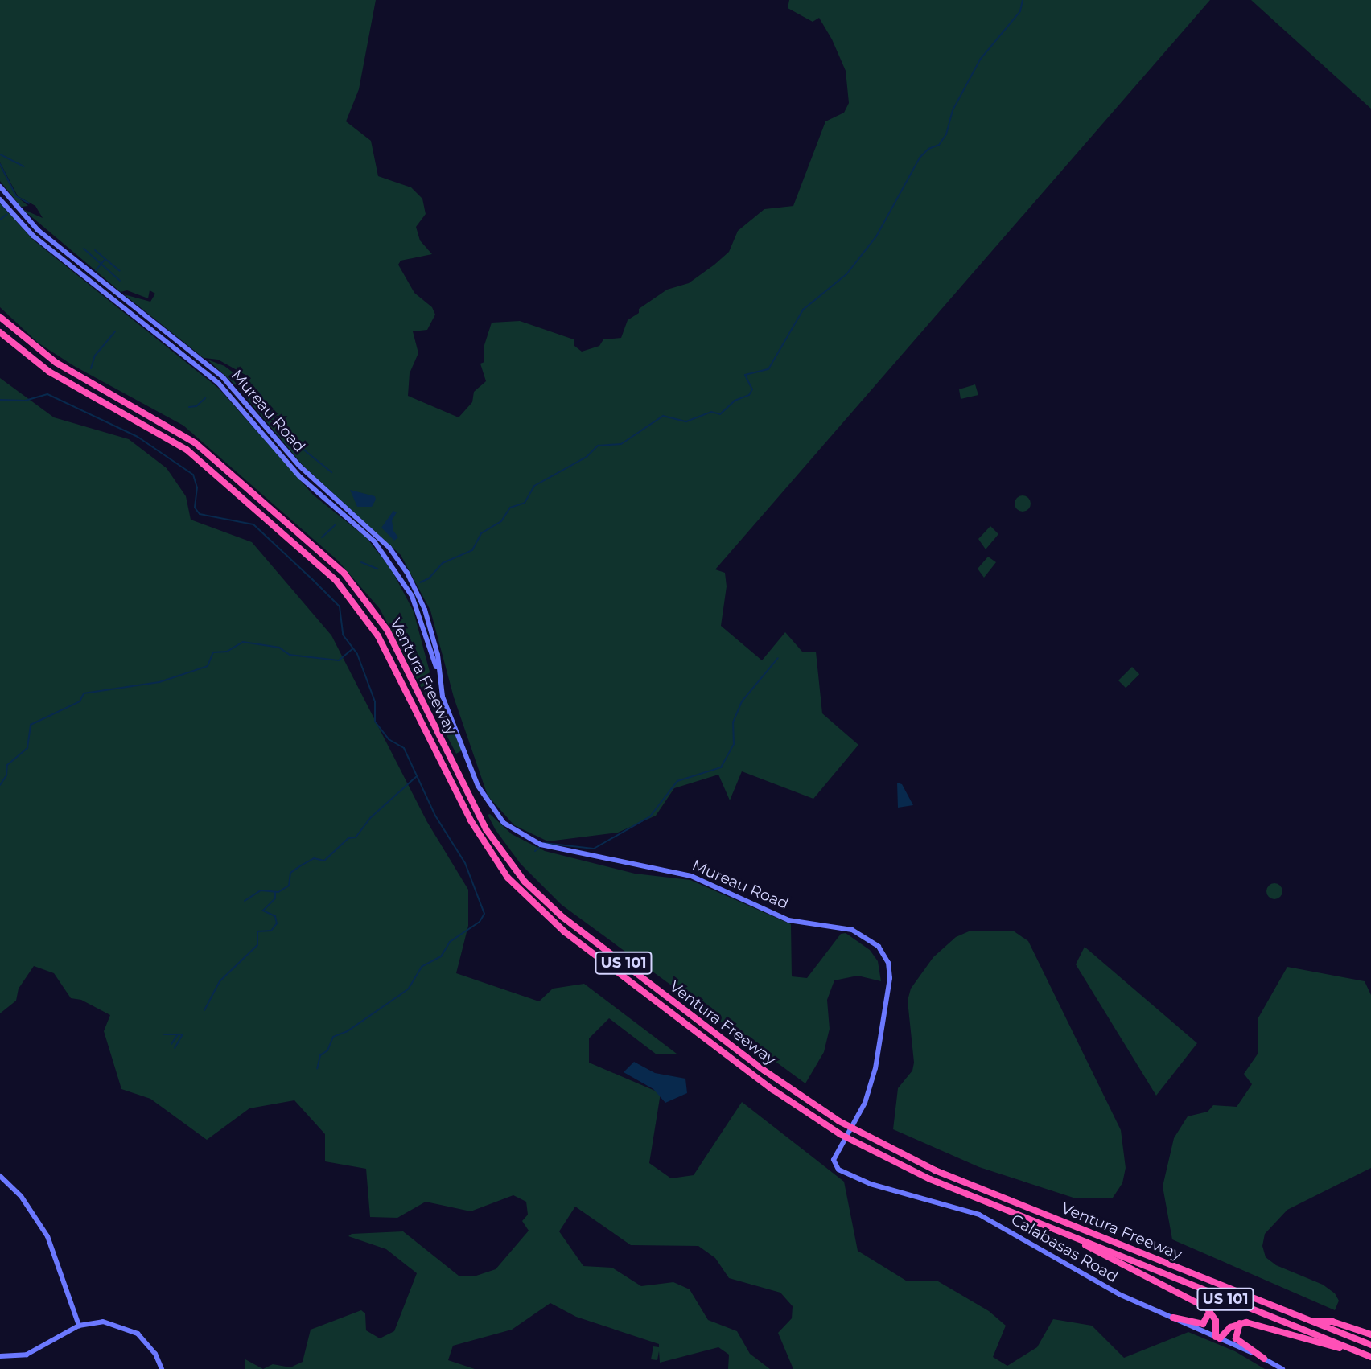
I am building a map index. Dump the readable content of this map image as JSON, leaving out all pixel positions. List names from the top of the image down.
{
  "streets": {
    "highway": ["Ventura Freeway", "US 101"],
    "main road": ["Mureau Road", "Calabasas Road"]
  },
  "crossings": [
    ["Mureau Road", "Calabasas Road"]
  ]
}
